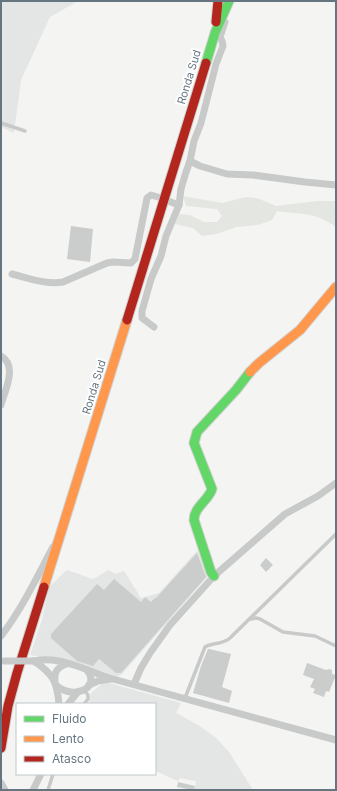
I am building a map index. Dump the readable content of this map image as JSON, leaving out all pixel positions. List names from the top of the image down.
{
  "streets": {
    "main road": ["Ronda Sud"]
  },
  "legend": ["Fluido", "Lento", "Atasco"]
}
